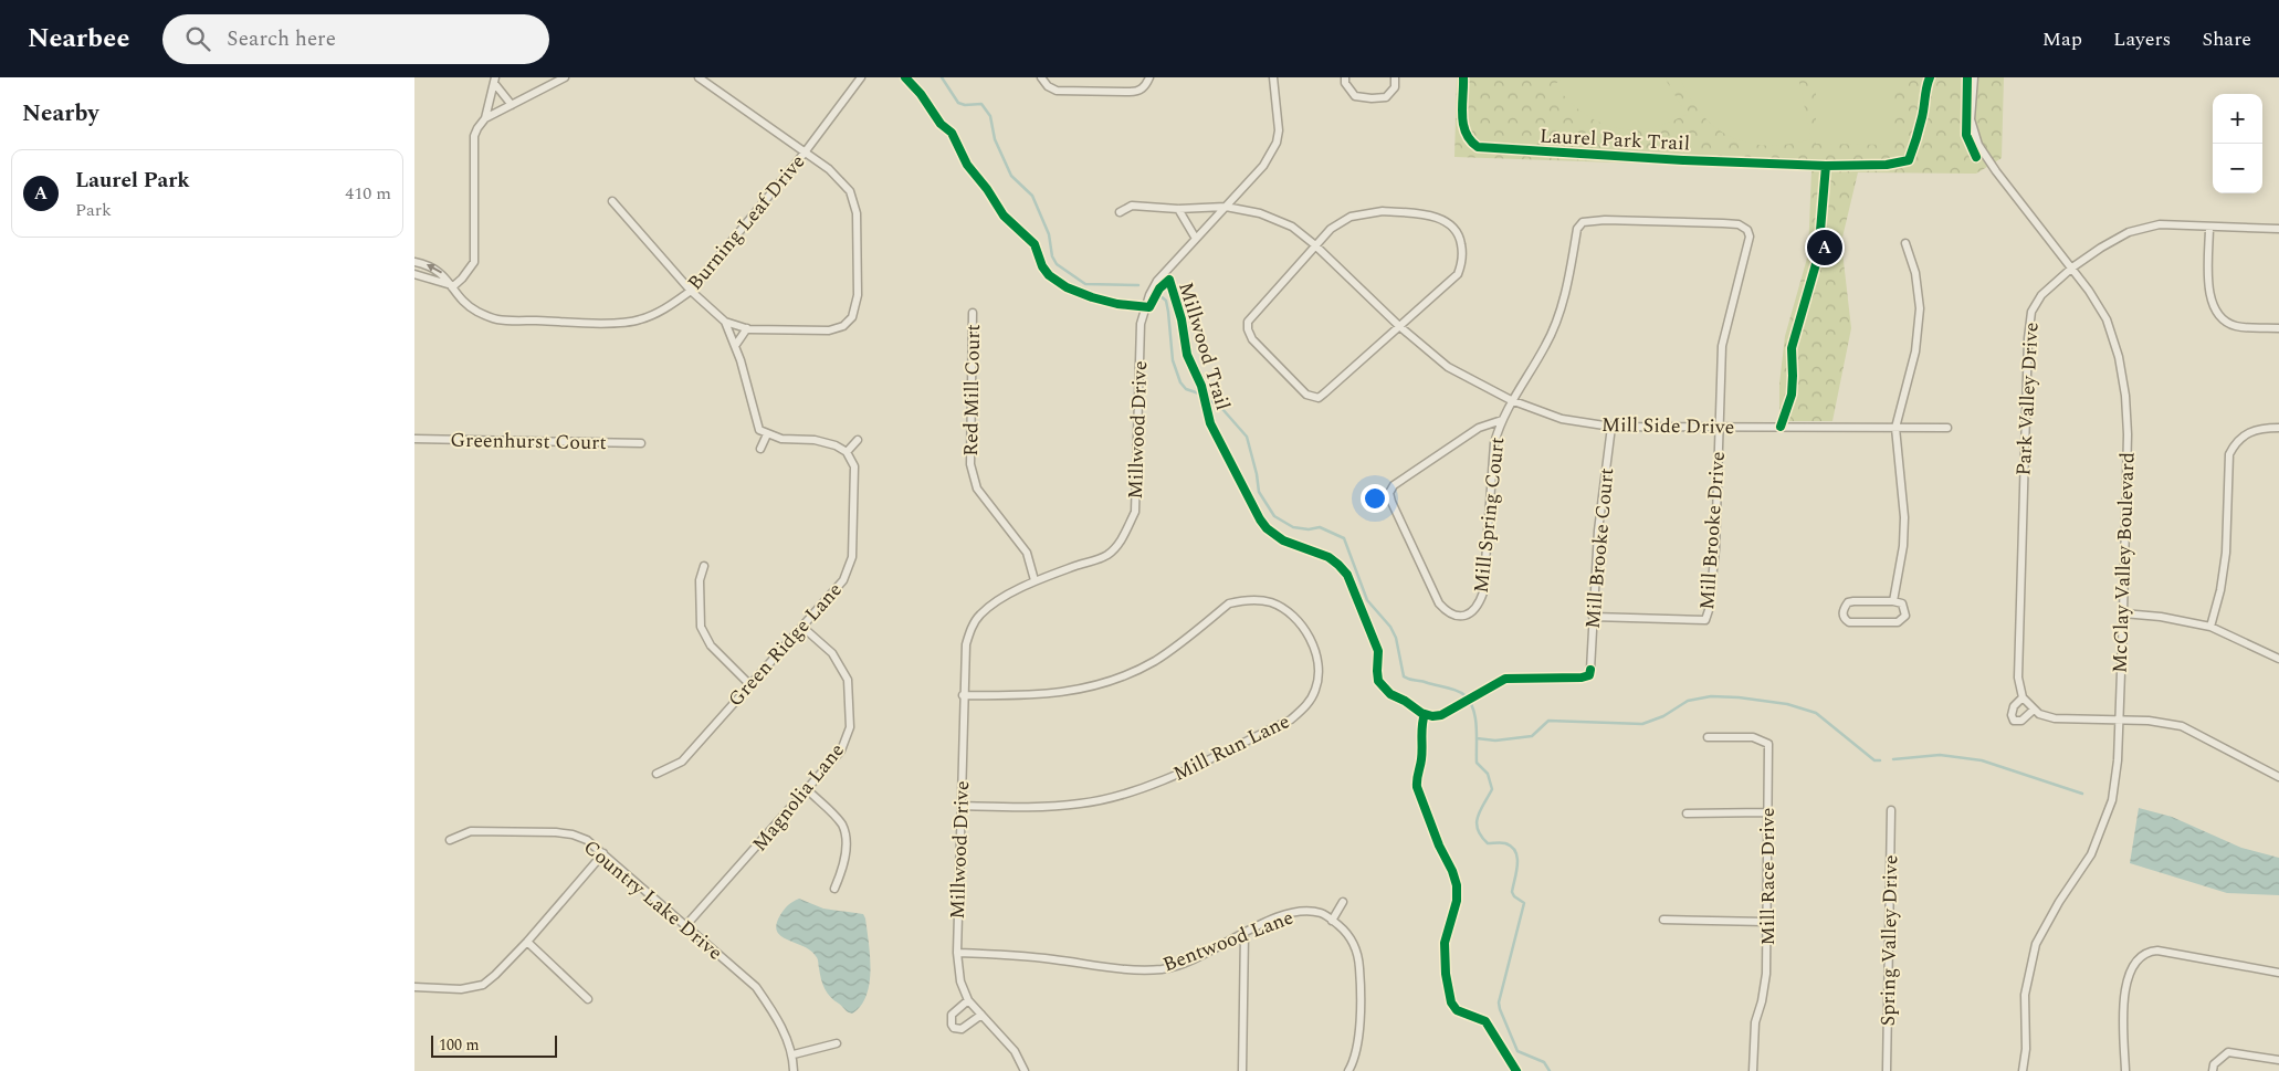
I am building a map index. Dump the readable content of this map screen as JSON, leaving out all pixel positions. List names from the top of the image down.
{
  "streets": {
    "street": [
      "Burning Leaf Drive",
      "Red Mill Court",
      "Park Valley Drive",
      "Mill Side Drive",
      "Millwood Drive",
      "Greenhurst Court",
      "Mill Spring Court",
      "Mill Brooke Drive",
      "Mill Brooke Court",
      "McClay Valley Boulevard",
      "Green Ridge Lane",
      "Mill Run Lane",
      "Magnolia Lane",
      "Mill Race Drive",
      "Country Lake Drive",
      "Bentwood Lane",
      "Spring Valley Drive"
    ],
    "cycle path": ["Laurel Park Trail", "Millwood Trail"]
  },
  "crossings": [
    ["Red Mill Court", "Millwood Drive"],
    ["Park Valley Drive", "McClay Valley Boulevard"],
    ["Mill Side Drive", "Millwood Drive"],
    ["Mill Side Drive", "Mill Spring Court"],
    ["Mill Side Drive", "Mill Brooke Drive"],
    ["Mill Side Drive", "Mill Brooke Court"],
    ["Millwood Drive", "Mill Run Lane"],
    ["Millwood Drive", "Bentwood Lane"],
    ["Mill Spring Court", "Mill Brooke Drive"],
    ["Mill Brooke Drive", "Mill Brooke Court"],
    ["Green Ridge Lane", "Magnolia Lane"],
    ["Magnolia Lane", "Country Lake Drive"]
  ],
  "scale_bar": "100 m",
  "page": {
    "header": "Nearbee",
    "search": "Search here",
    "nav": ["Map", "Layers", "Share"],
    "heading": "Nearby",
    "map_buttons": ["+", "−"],
    "list": [
      {
        "mark": "A",
        "name": "Laurel Park",
        "note": "Park",
        "value": "410 m"
      }
    ],
    "pins": "A",
    "scale": "100 m"
  }
}
